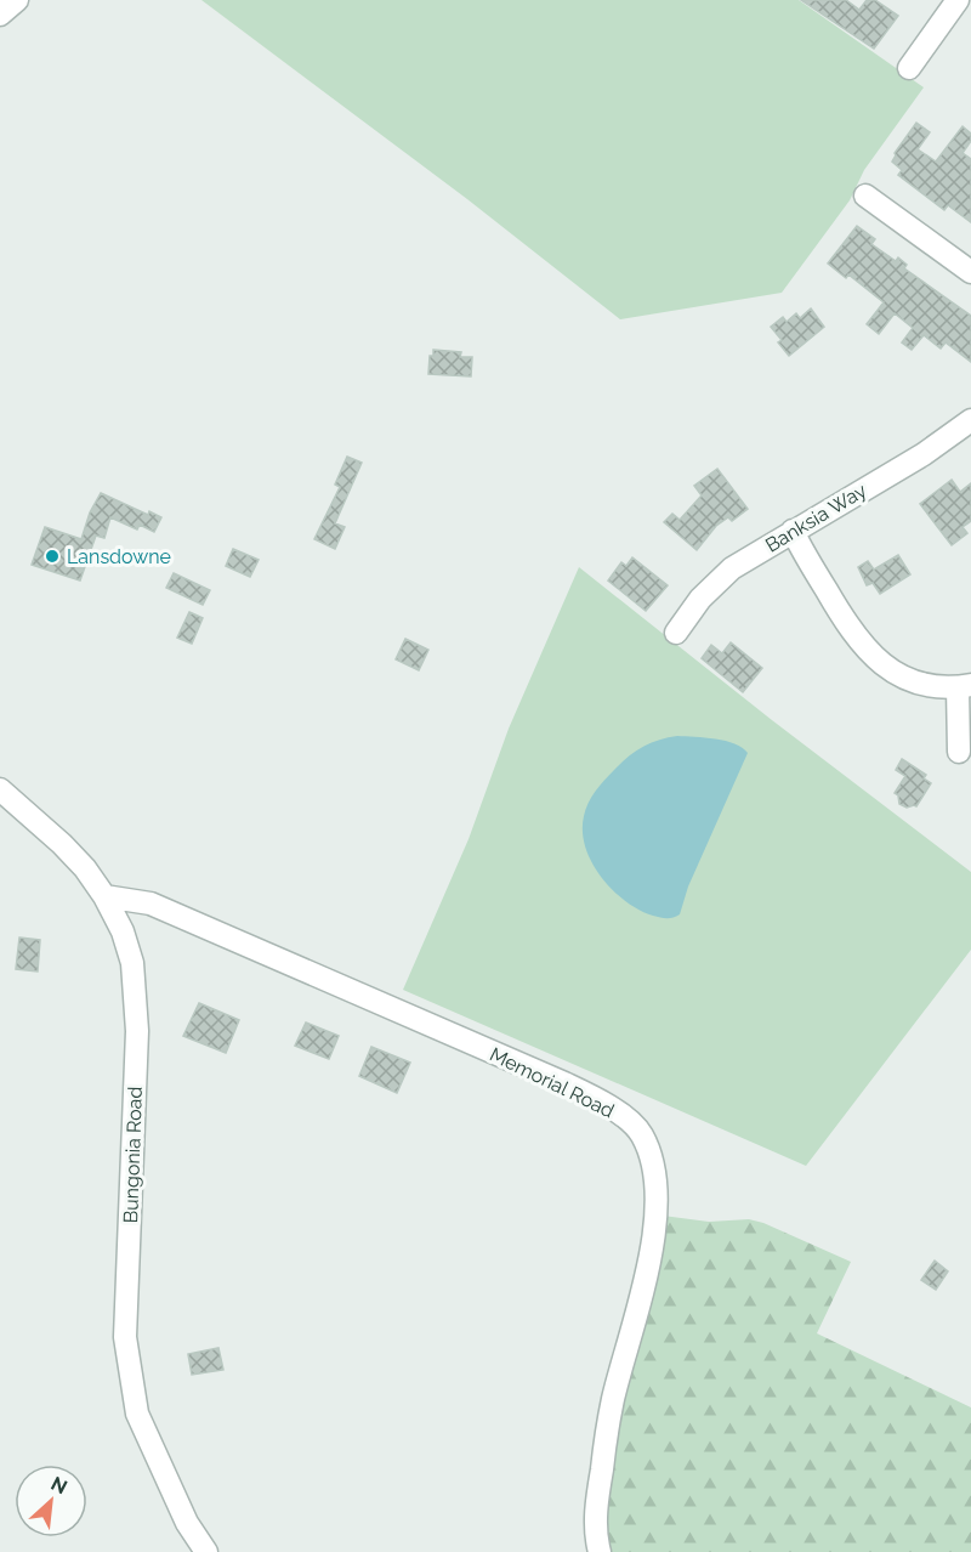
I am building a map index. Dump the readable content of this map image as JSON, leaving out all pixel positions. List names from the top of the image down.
{
  "streets": {
    "street": ["Banksia Way", "Memorial Road", "Bungonia Road"]
  },
  "crossings": [
    ["Memorial Road", "Bungonia Road"]
  ],
  "places": ["Lansdowne"],
  "north": "top right"
}
